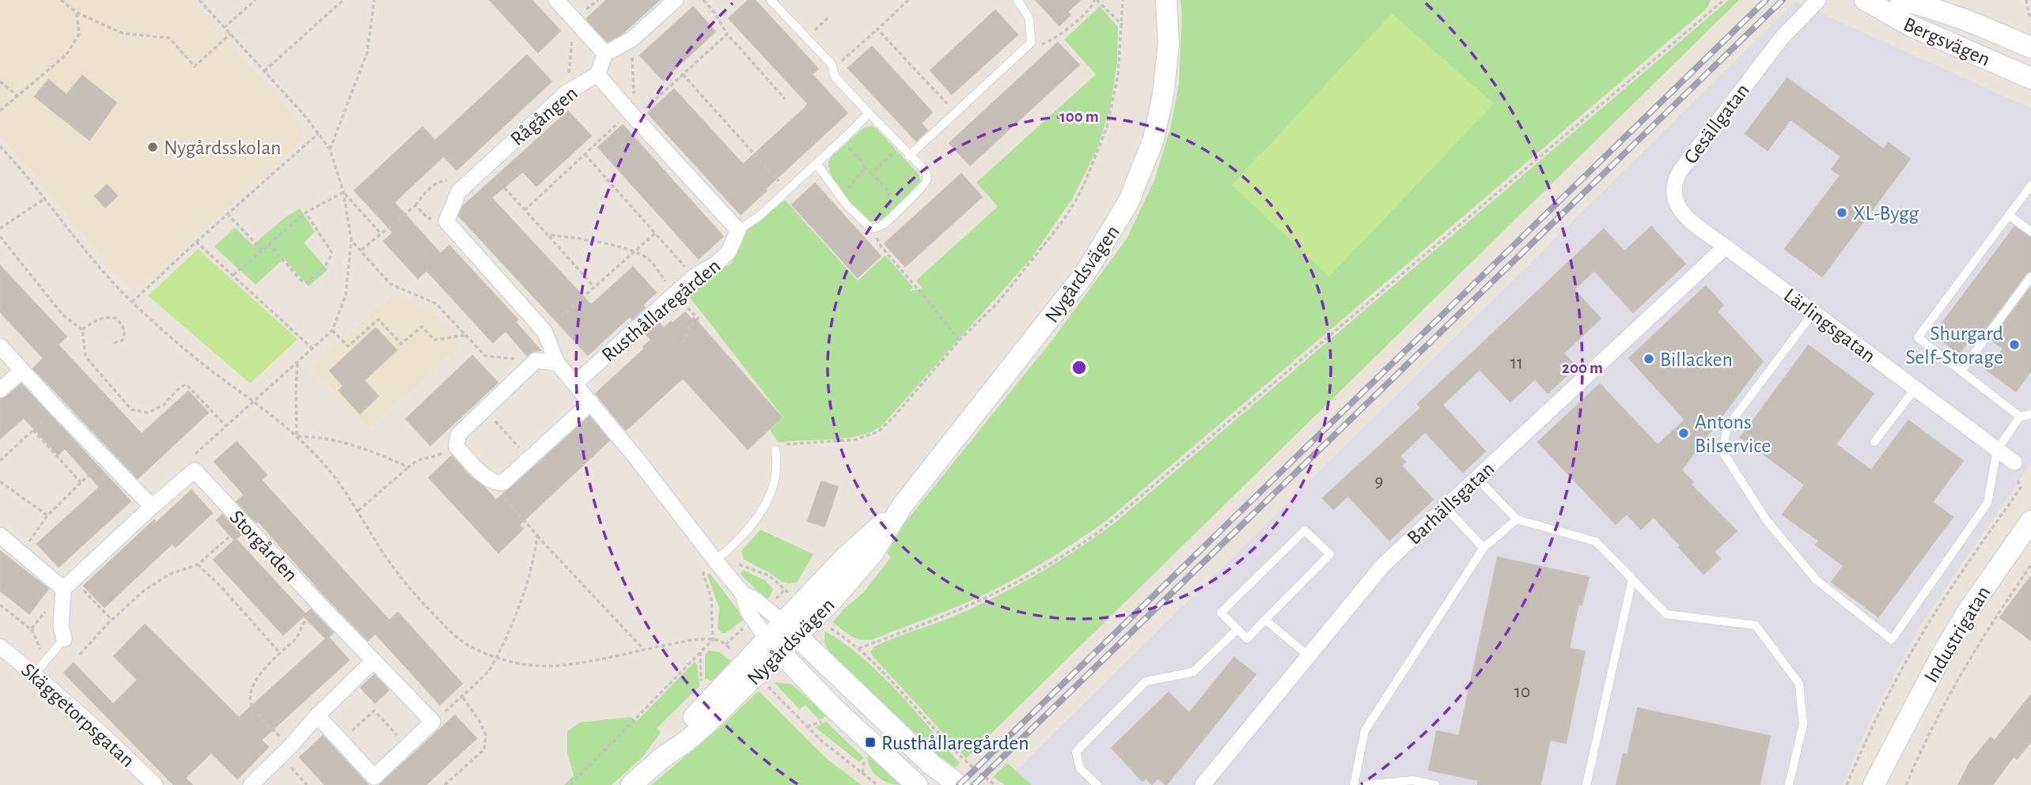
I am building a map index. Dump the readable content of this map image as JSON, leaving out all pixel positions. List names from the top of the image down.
{
  "streets": {
    "street": [
      "Bergsvägen",
      "Rågången",
      "Gesällgatan",
      "Nygårdsvägen",
      "Rusthållaregården",
      "Lärlingsgatan",
      "Barhällsgatan",
      "Storgården",
      "Industrigatan",
      "Skäggetorpsgatan"
    ]
  },
  "crossings": [
    ["Gesällgatan", "Lärlingsgatan"],
    ["Gesällgatan", "Barhällsgatan"],
    ["Lärlingsgatan", "Barhällsgatan"]
  ],
  "places": {
    "other": [
      "Nygårdsskolan",
      "XL-Bygg",
      "Shurgard Self-Storage",
      "Billacken",
      "Antons Bilservice"
    ],
    "transit": ["Rusthållaregården"]
  },
  "house_numbers": ["11", "9", "10"],
  "rings": ["100 m", "200 m"]
}
